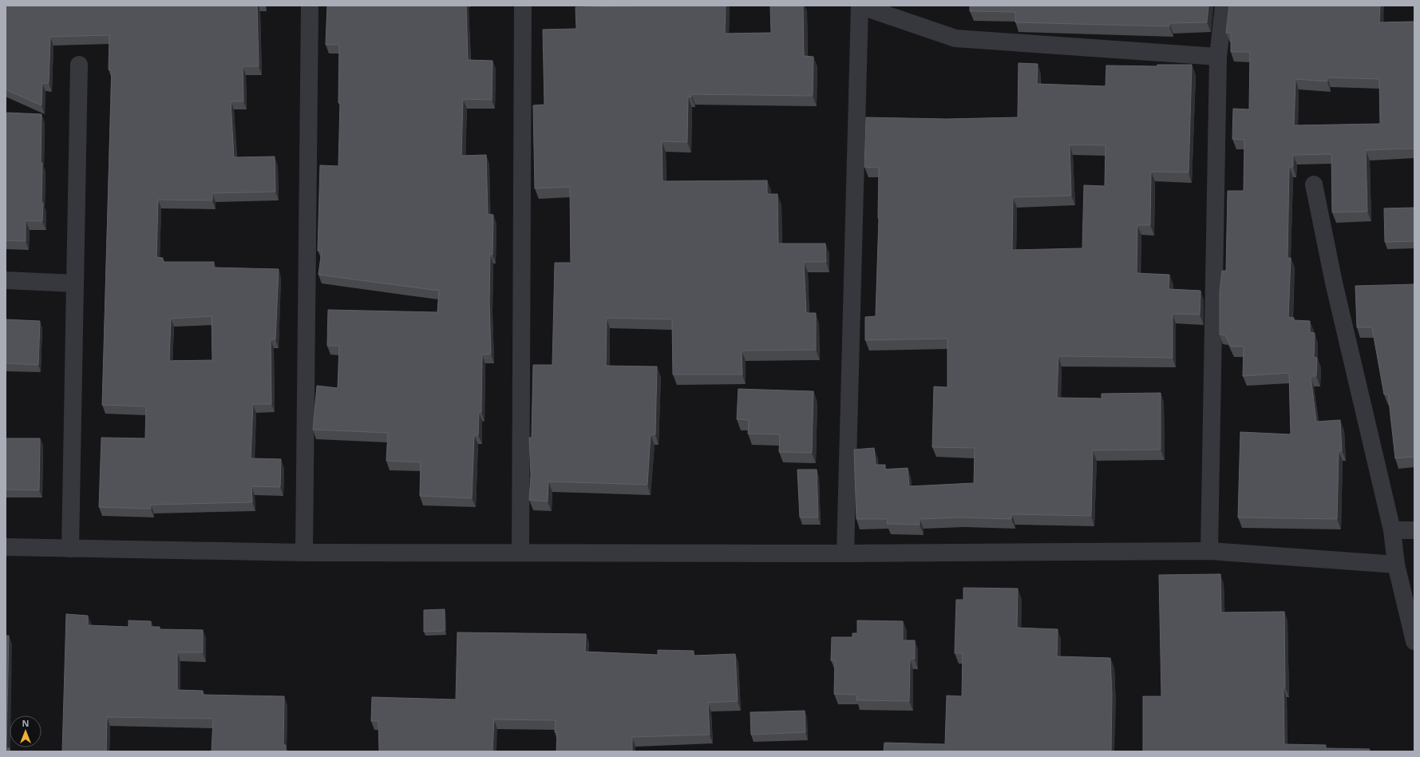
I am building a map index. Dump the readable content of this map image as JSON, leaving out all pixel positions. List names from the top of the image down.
{
  "north": "top"
}
